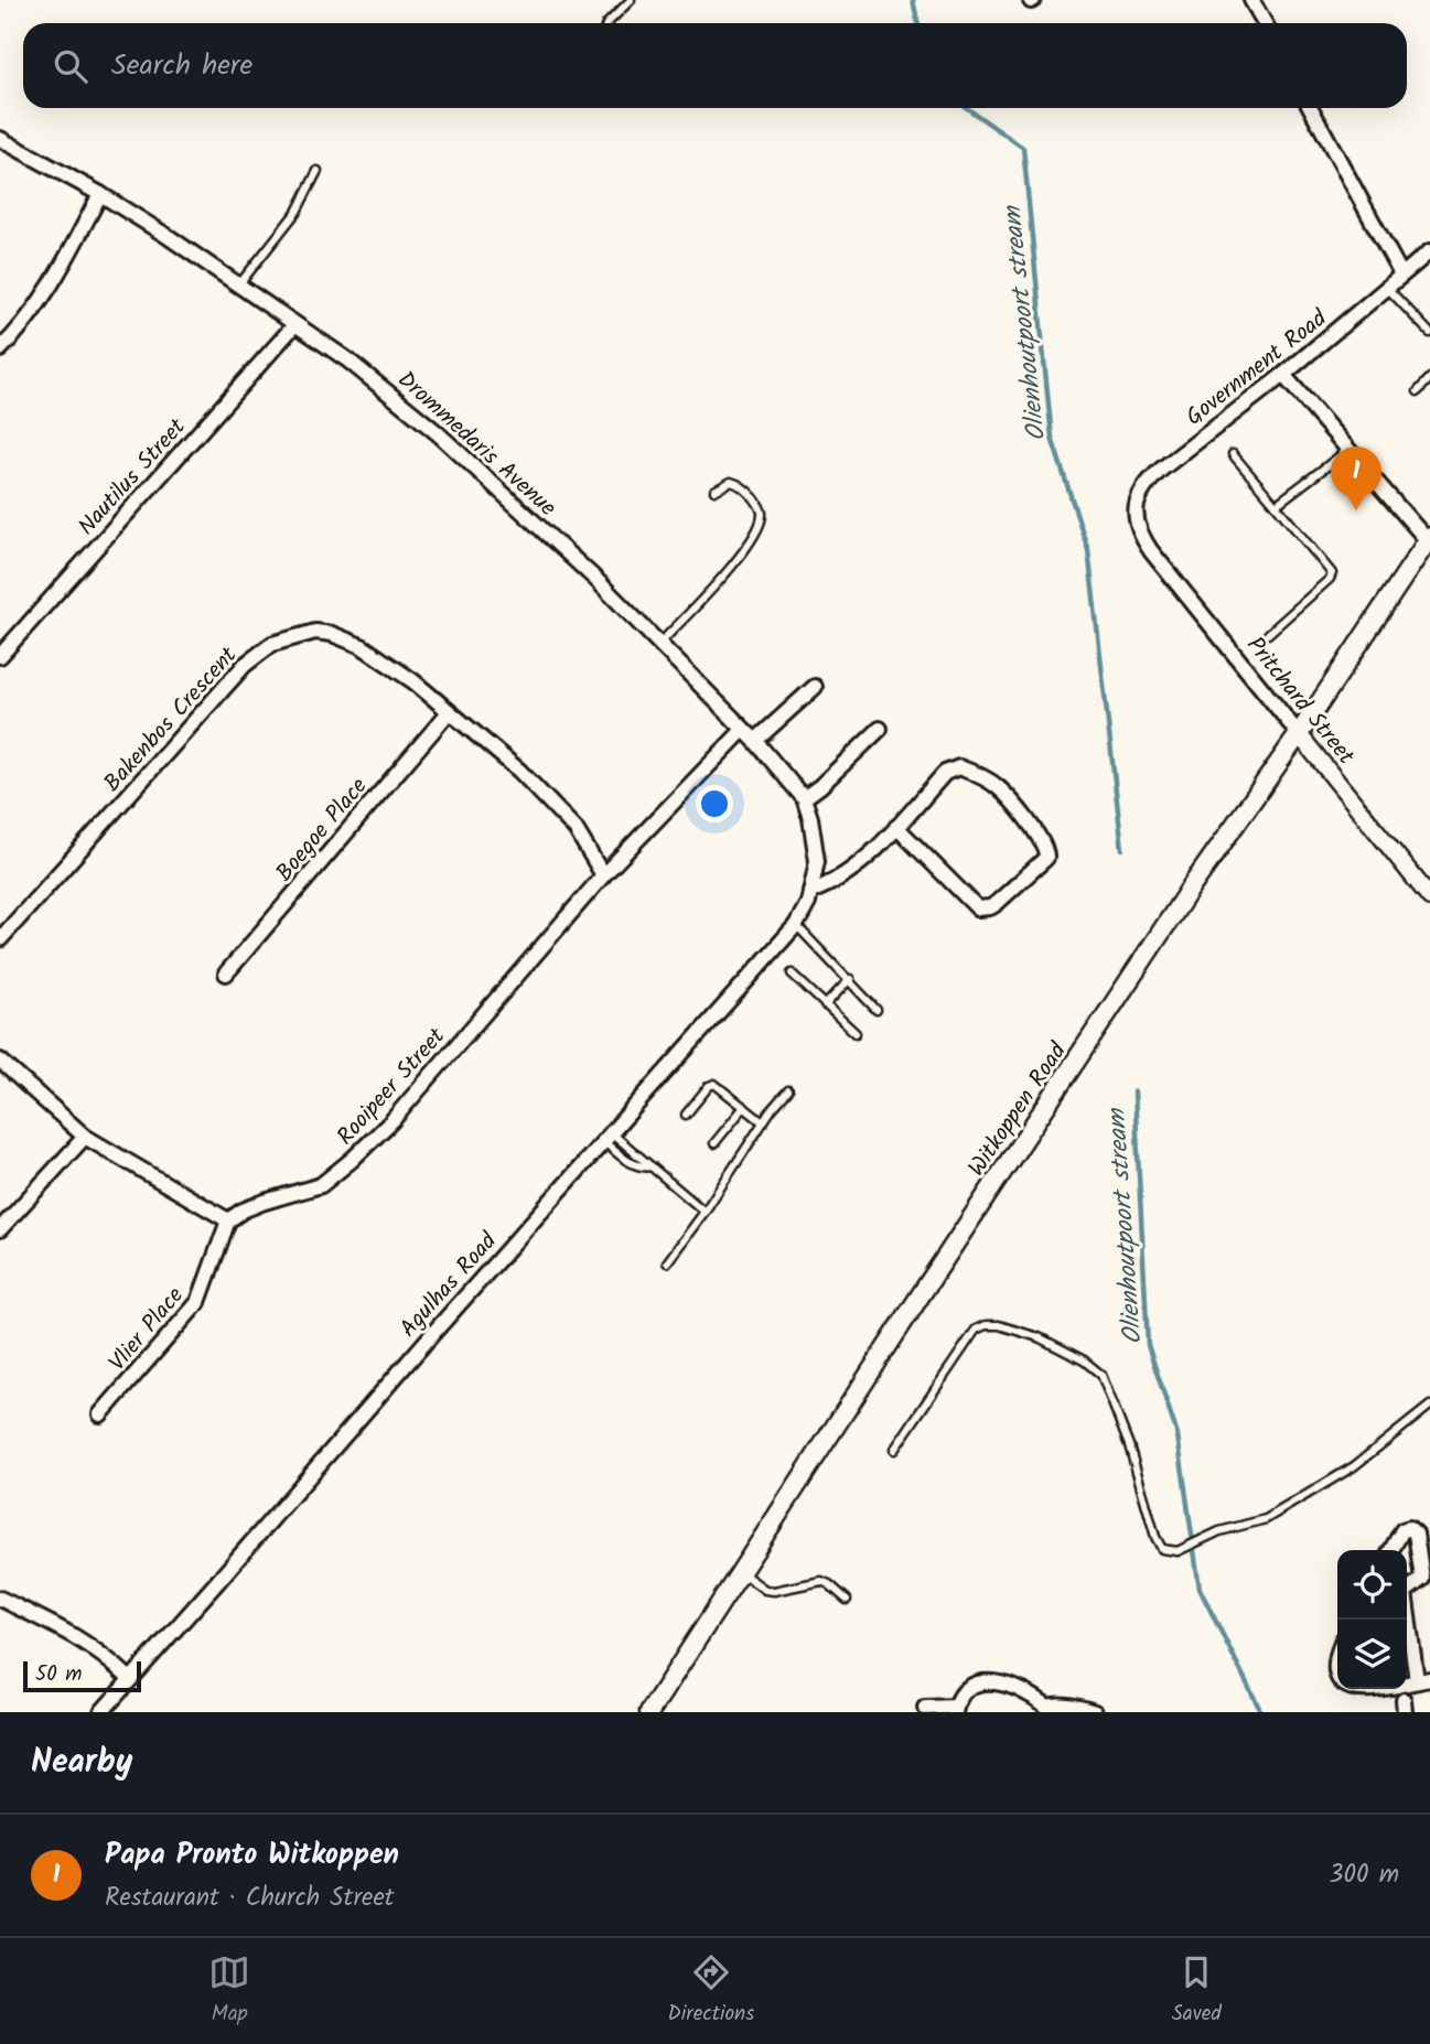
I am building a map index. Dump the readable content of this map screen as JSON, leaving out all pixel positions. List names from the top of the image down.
{
  "streets": {
    "main road": ["Witkoppen Road"],
    "street": [
      "Government Road",
      "Drommedaris Avenue",
      "Nautilus Street",
      "Pritchard Street",
      "Bakenbos Crescent",
      "Boegoe Place",
      "Rooipeer Street",
      "Agulhas Road",
      "Vlier Place"
    ]
  },
  "crossings": [
    ["Government Road", "Pritchard Street"],
    ["Drommedaris Avenue", "Nautilus Street"],
    ["Drommedaris Avenue", "Rooipeer Street"],
    ["Drommedaris Avenue", "Agulhas Road"],
    ["Pritchard Street", "Witkoppen Road"],
    ["Bakenbos Crescent", "Boegoe Place"],
    ["Bakenbos Crescent", "Rooipeer Street"],
    ["Rooipeer Street", "Vlier Place"]
  ],
  "water": ["Olienhoutpoort stream"],
  "scale_bar": "50 m",
  "page": {
    "search": "Search here",
    "pins": "1",
    "scale": "50 m",
    "heading": "Nearby",
    "list": [
      {
        "mark": "1",
        "name": "Papa Pronto Witkoppen",
        "note": "Restaurant · Church Street",
        "value": "300 m"
      }
    ],
    "nav": ["Map", "Directions", "Saved"]
  }
}
